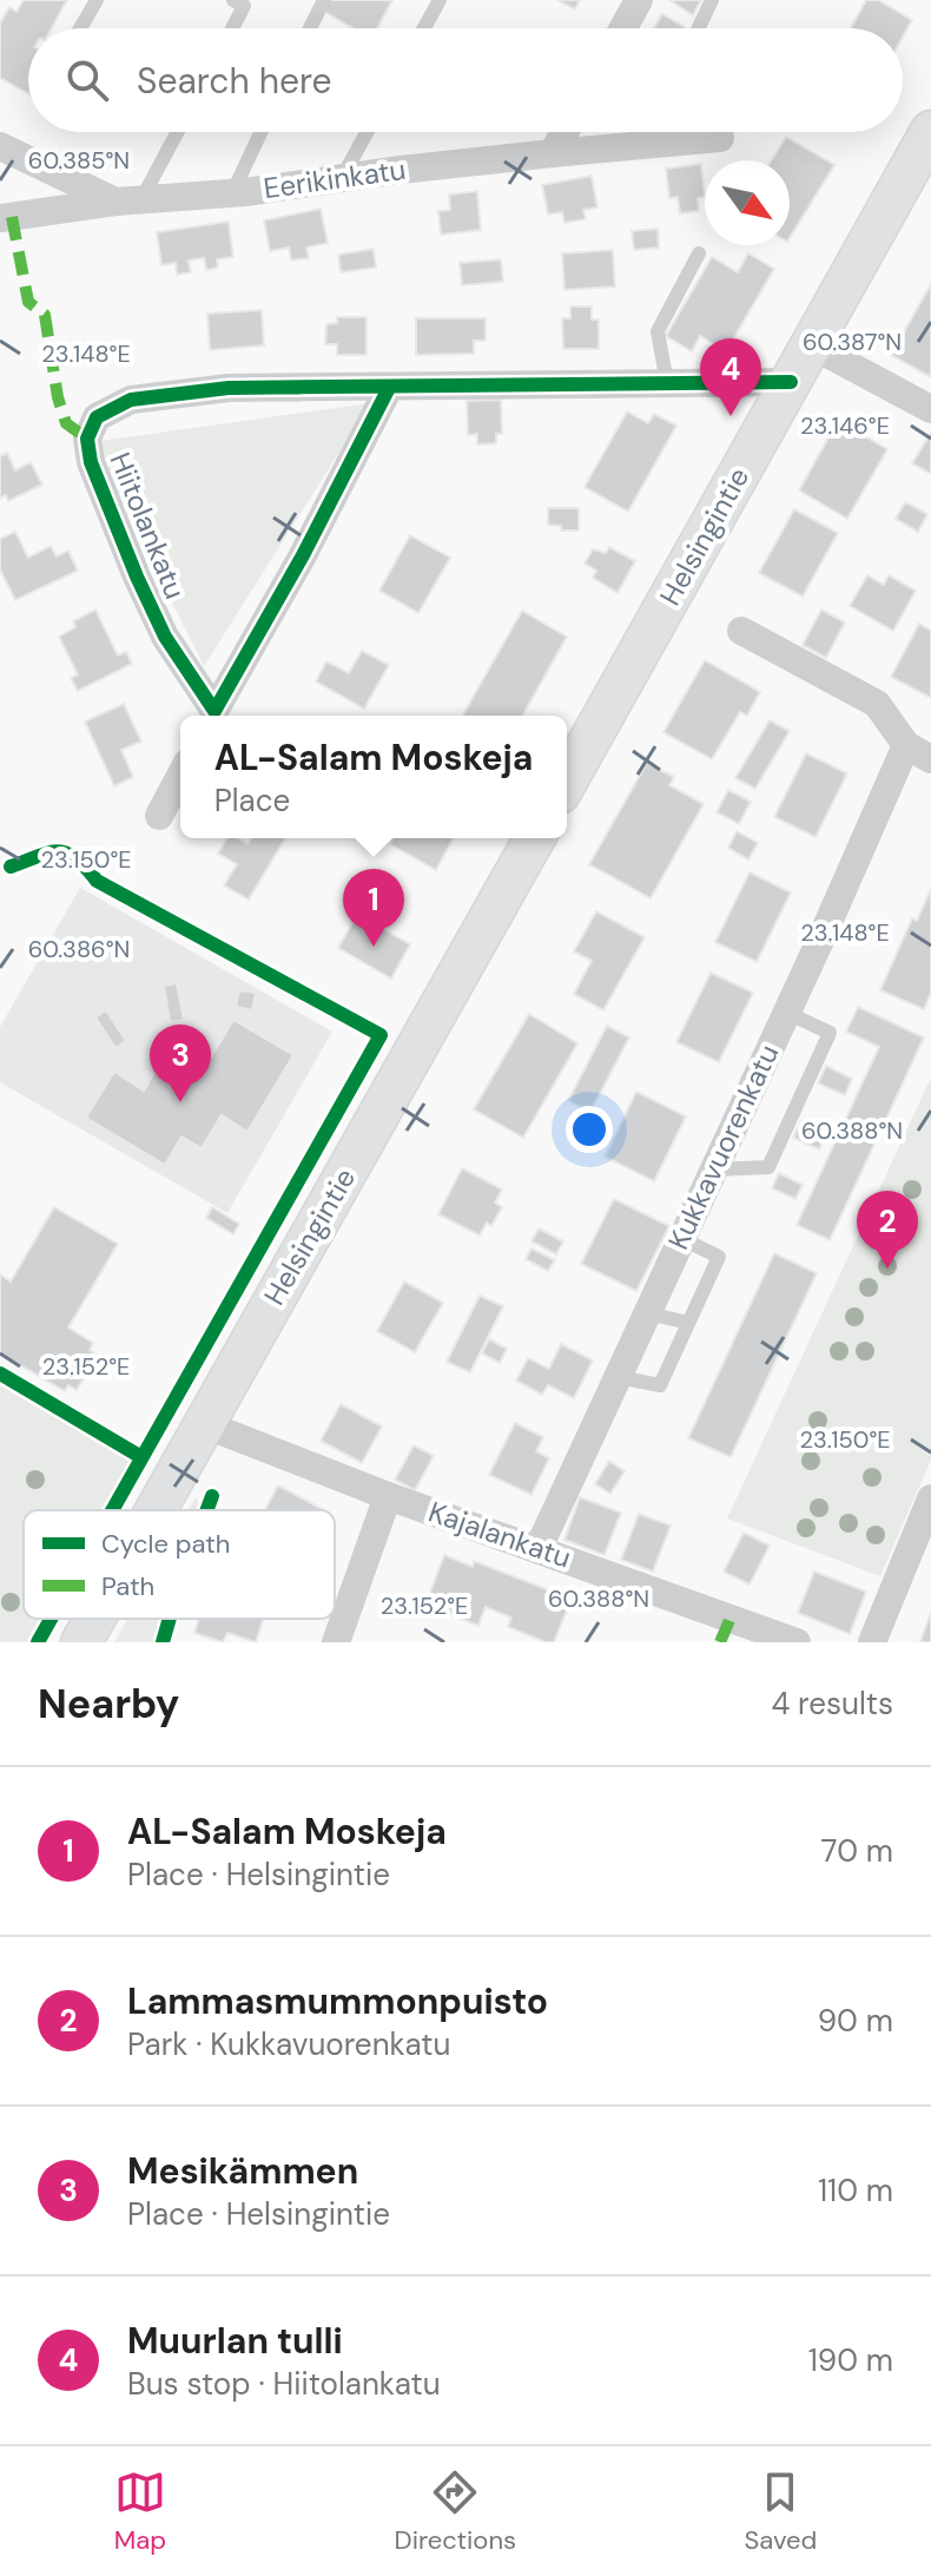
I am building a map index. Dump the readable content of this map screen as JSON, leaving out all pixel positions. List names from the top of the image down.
{
  "streets": {
    "main road": ["Helsingintie"],
    "street": [
      "Eerikinkatu",
      "Hiitolankatu",
      "Kukkavuorenkatu",
      "Kajalankatu"
    ]
  },
  "crossings": [
    ["Hiitolankatu", "Helsingintie"],
    ["Helsingintie", "Kajalankatu"],
    ["Kukkavuorenkatu", "Kajalankatu"]
  ],
  "legend": ["Cycle path", "Path"],
  "north": "bottom right",
  "page": {
    "search": "Search here",
    "pins": [
      "4",
      "1",
      "3",
      "2"
    ],
    "popup": ["AL-Salam Moskeja", "Place"],
    "heading": ["Nearby", "4 results"],
    "list": [
      {
        "mark": "1",
        "name": "AL-Salam Moskeja",
        "note": "Place · Helsingintie",
        "value": "70 m"
      },
      {
        "mark": "2",
        "name": "Lammasmummonpuisto",
        "note": "Park · Kukkavuorenkatu",
        "value": "90 m"
      },
      {
        "mark": "3",
        "name": "Mesikämmen",
        "note": "Place · Helsingintie",
        "value": "110 m"
      },
      {
        "mark": "4",
        "name": "Muurlan tulli",
        "note": "Bus stop · Hiitolankatu",
        "value": "190 m"
      }
    ],
    "nav": ["Map", "Directions", "Saved"]
  },
  "coordinates": [
    "60.385°N",
    "60.387°N",
    "23.148°E",
    "23.146°E",
    "23.150°E",
    "60.386°N",
    "60.388°N",
    "23.152°E"
  ]
}
